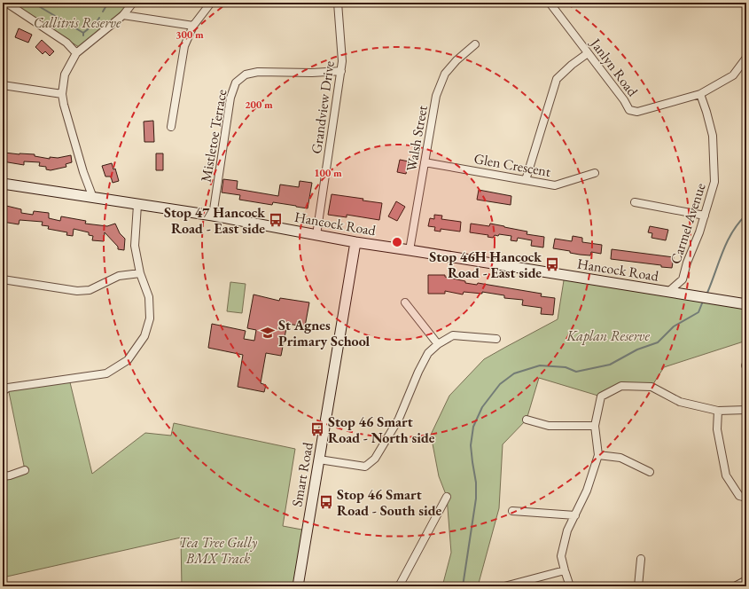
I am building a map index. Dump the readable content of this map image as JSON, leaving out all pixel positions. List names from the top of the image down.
{
  "streets": {
    "main road": ["Hancock Road", "Smart Road"],
    "street": [
      "Janlyn Road",
      "Grandview Drive",
      "Mistletoe Terrace",
      "Walsh Street",
      "Glen Crescent",
      "Carmel Avenue"
    ]
  },
  "crossings": [
    ["Janlyn Road", "Carmel Avenue"],
    ["Grandview Drive", "Mistletoe Terrace"],
    ["Grandview Drive", "Hancock Road"],
    ["Mistletoe Terrace", "Hancock Road"],
    ["Walsh Street", "Glen Crescent"],
    ["Walsh Street", "Hancock Road"],
    ["Hancock Road", "Carmel Avenue"],
    ["Hancock Road", "Smart Road"]
  ],
  "parks": ["Callitris Reserve", "Kaplan Reserve", "Tea Tree Gully BMX Track"],
  "places": {
    "bus stop": [
      "Stop 47 Hancock Road - East side",
      "Stop 46H Hancock Road - East side",
      "Stop 46 Smart Road - North side",
      "Stop 46 Smart Road - South side"
    ],
    "school or university": ["St Agnes Primary School"]
  },
  "rings": ["300 m", "200 m", "100 m"]
}
